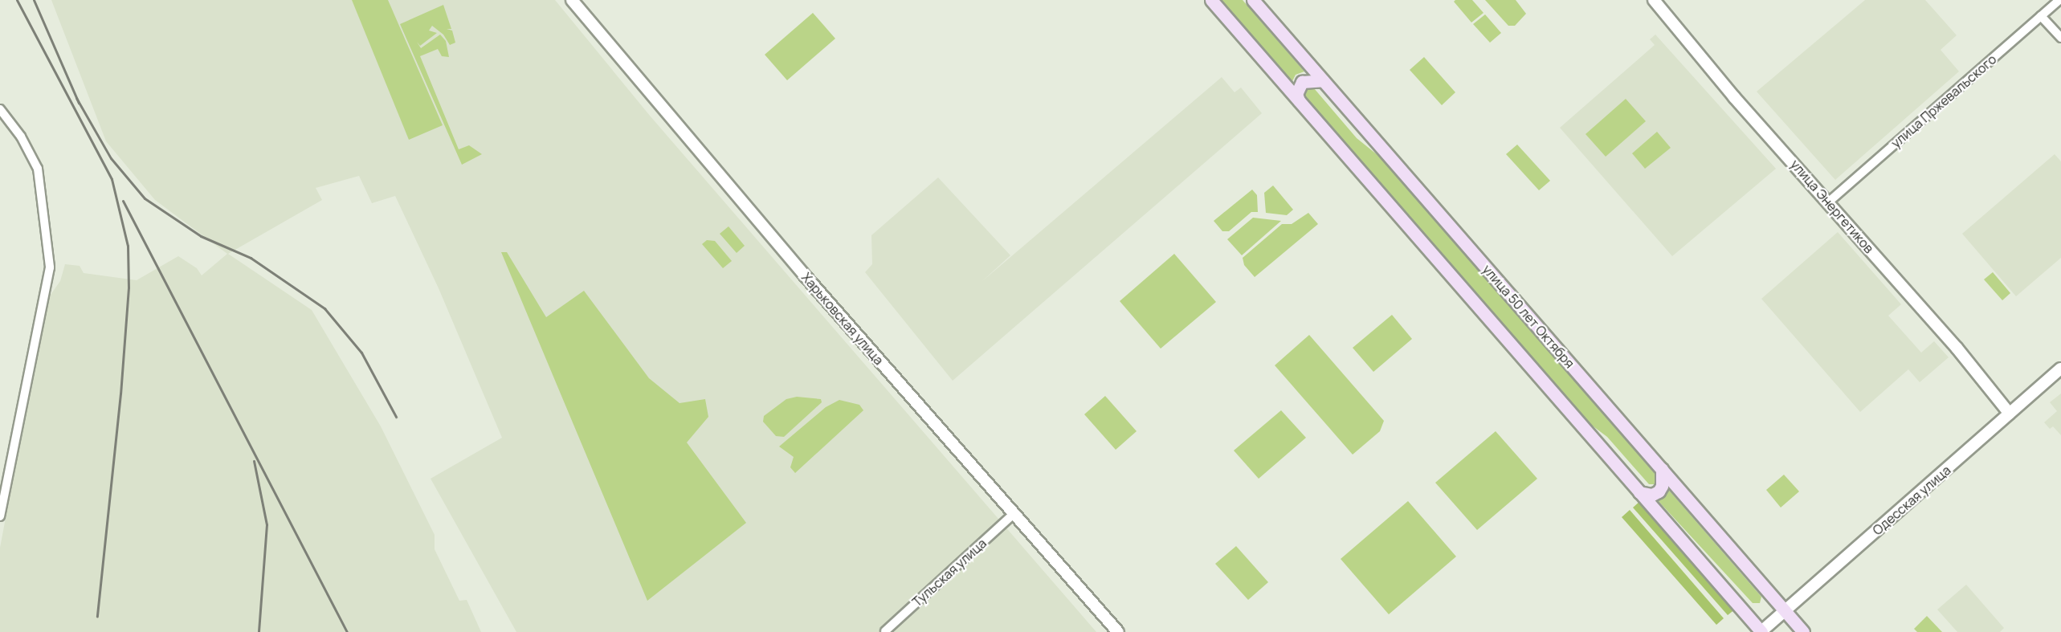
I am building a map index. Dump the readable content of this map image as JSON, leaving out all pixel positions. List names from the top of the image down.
{
  "streets": {
    "main road": ["улица 50 лет Октября"],
    "street": [
      "улица Пржевальского",
      "улица Энергетиков",
      "Харьковская улица",
      "Одесская улица",
      "Тульская улица"
    ]
  },
  "crossings": [
    ["улица Пржевальского", "улица Энергетиков"],
    ["улица Энергетиков", "Одесская улица"],
    ["улица 50 лет Октября", "Одесская улица"],
    ["Харьковская улица", "Тульская улица"]
  ]
}
